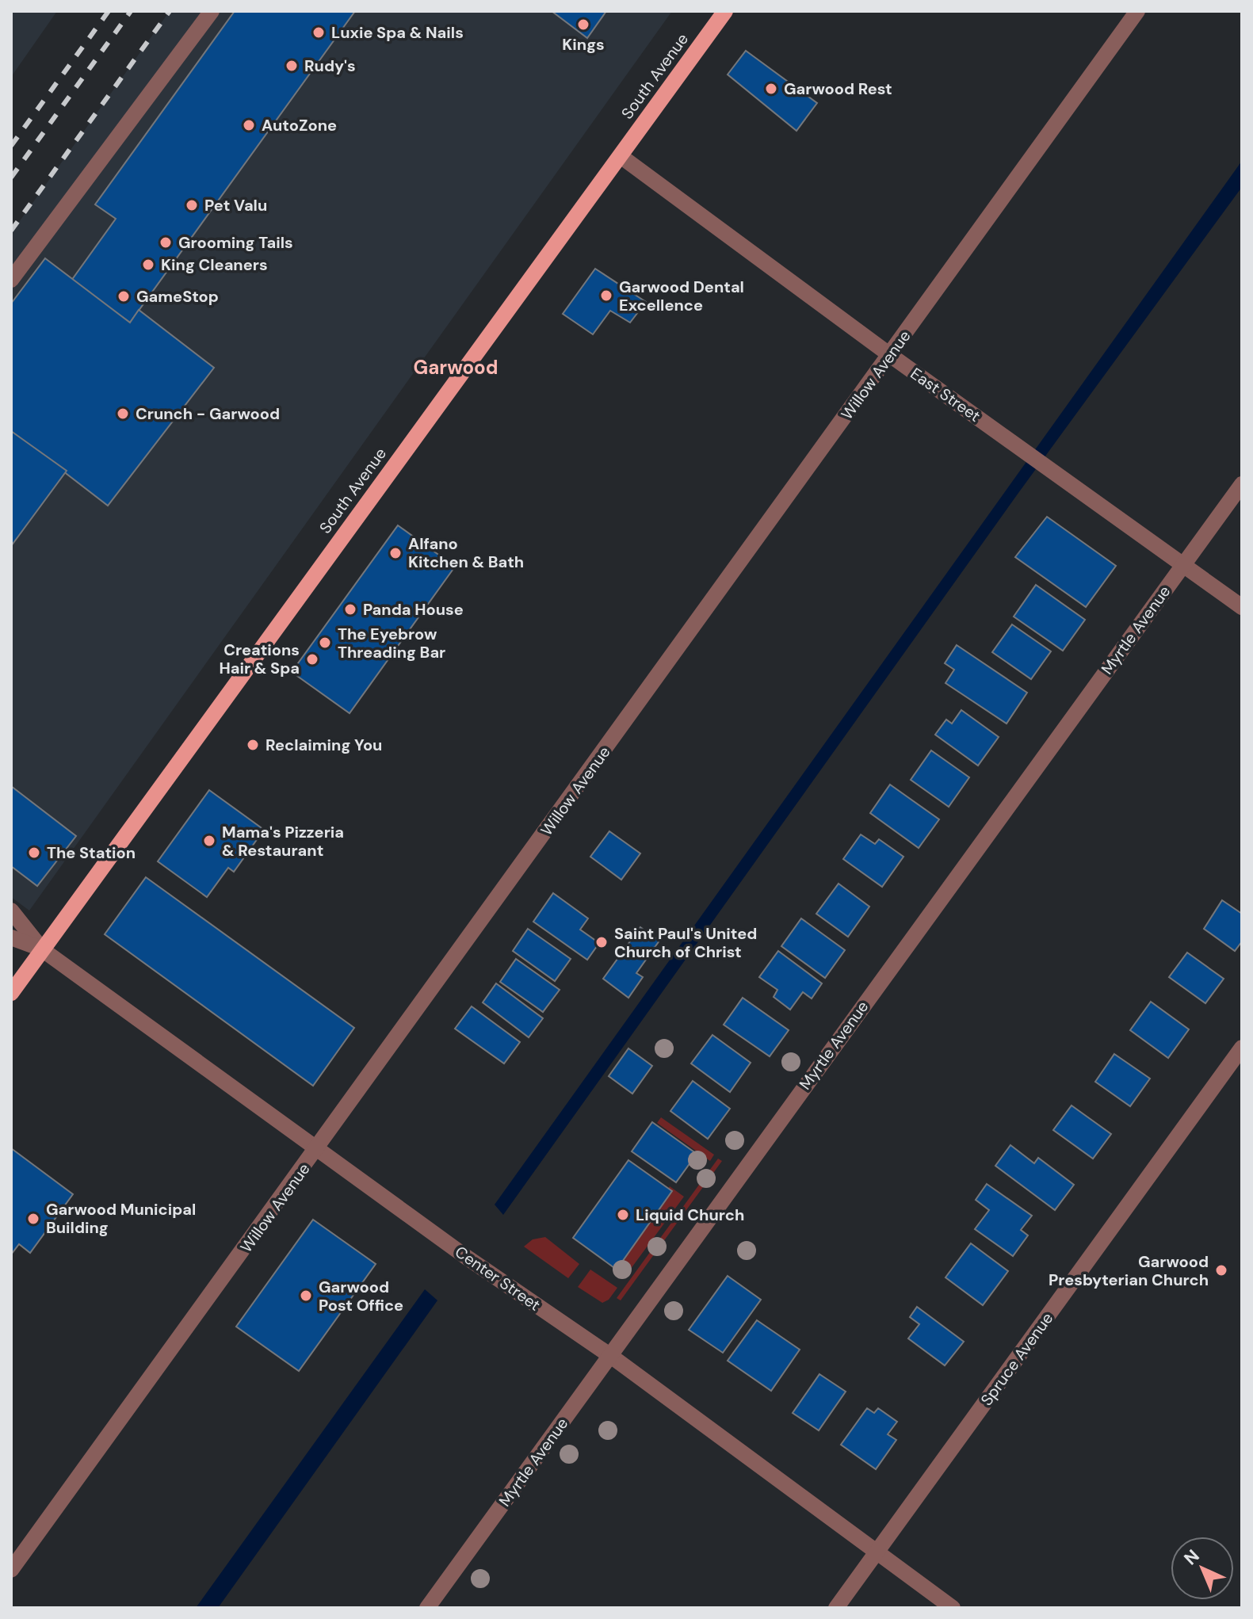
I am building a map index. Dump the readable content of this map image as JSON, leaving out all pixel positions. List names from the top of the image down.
{
  "streets": {
    "main road": ["South Avenue"],
    "street": [
      "Willow Avenue",
      "East Street",
      "Myrtle Avenue",
      "Center Street",
      "Spruce Avenue"
    ]
  },
  "crossings": [
    ["South Avenue", "East Street"],
    ["South Avenue", "Center Street"],
    ["Willow Avenue", "East Street"],
    ["Willow Avenue", "Center Street"],
    ["East Street", "Myrtle Avenue"],
    ["Myrtle Avenue", "Center Street"],
    ["Center Street", "Spruce Avenue"]
  ],
  "districts": ["Garwood"],
  "places": [
    "Kings",
    "Luxie Spa & Nails",
    "Rudy's",
    "Garwood Rest",
    "AutoZone",
    "Pet Valu",
    "Grooming Tails",
    "King Cleaners",
    "Garwood Dental Excellence",
    "GameStop",
    "Crunch - Garwood",
    "Alfano Kitchen & Bath",
    "Panda House",
    "The Eyebrow Threading Bar",
    "Creations Hair & Spa",
    "Reclaiming You",
    "Mama's Pizzeria & Restaurant",
    "The Station",
    "Saint Paul's United Church of Christ",
    "Liquid Church",
    "Garwood Municipal Building",
    "Garwood Presbyterian Church",
    "Garwood Post Office"
  ],
  "north": "top left"
}
